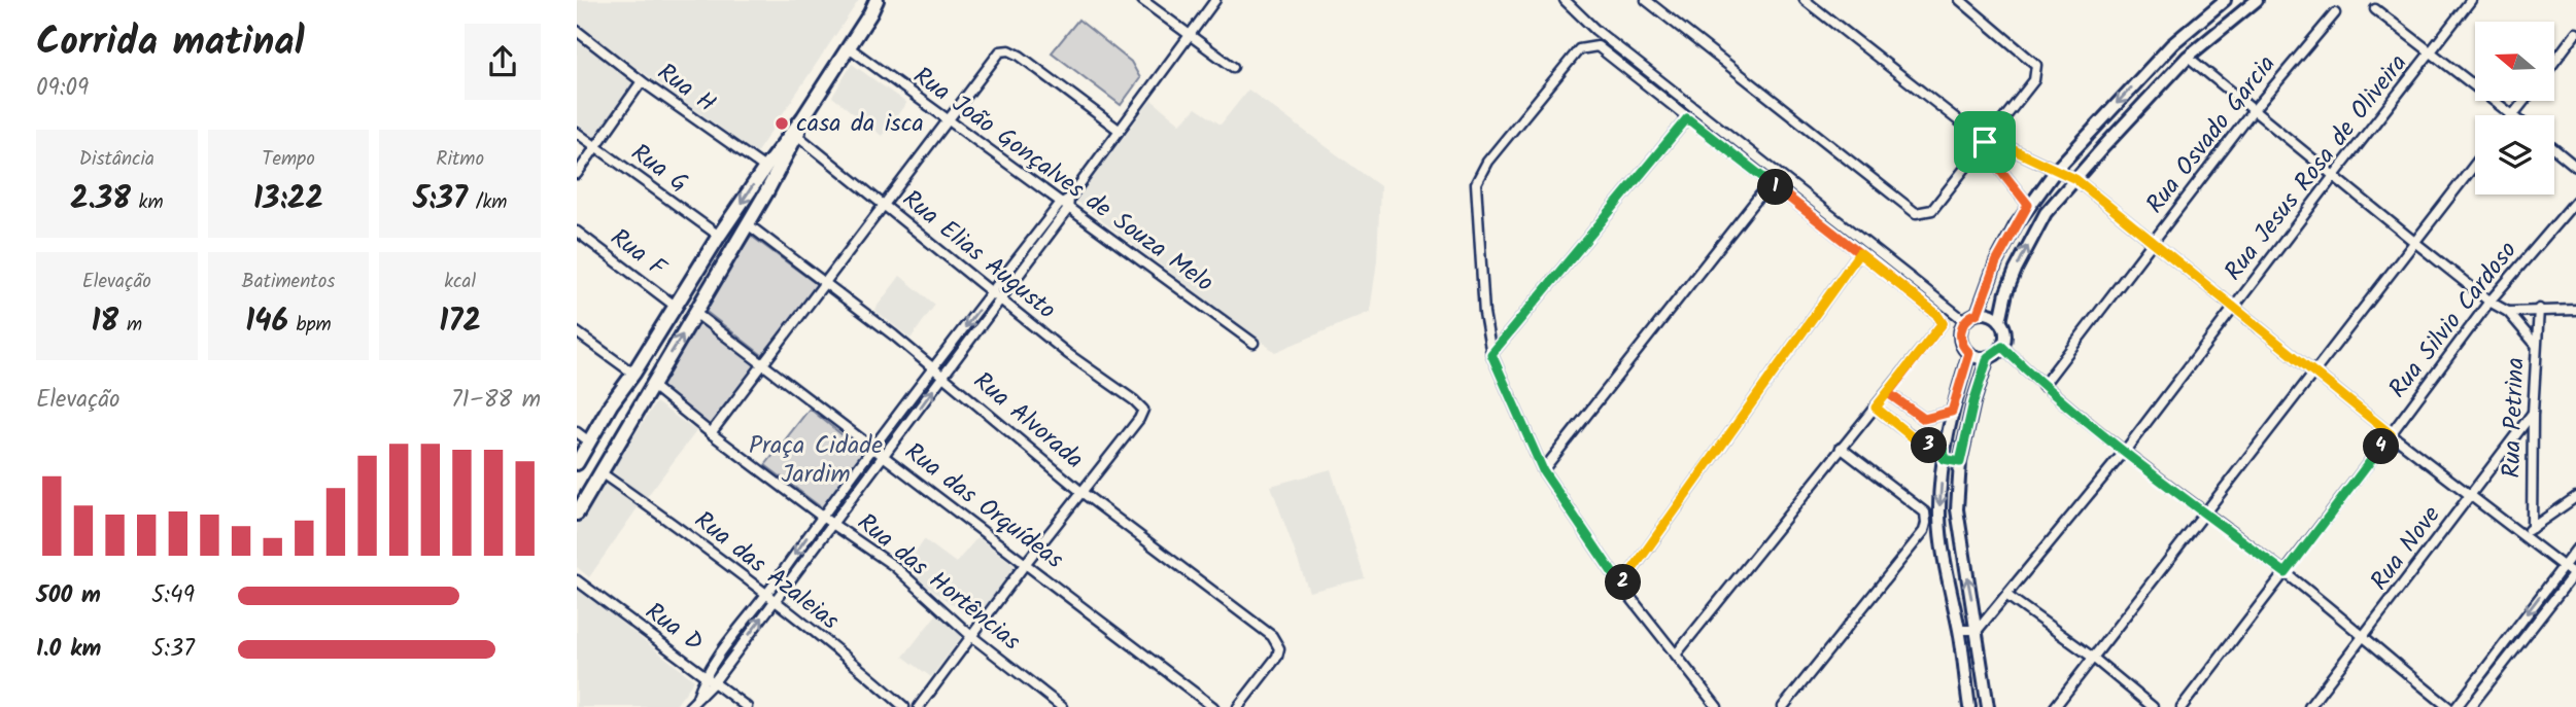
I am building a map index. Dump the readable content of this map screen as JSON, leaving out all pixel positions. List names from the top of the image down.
{
  "streets": {
    "street": [
      "Rua H",
      "Rua Osvado Garcia",
      "Rua Jesus Rosa de Oliveira",
      "Rua G",
      "Rua João Gonçalves de Souza Melo",
      "Rua F",
      "Rua Elias Augusto",
      "Rua Silvio Cardoso",
      "Rua Petrina",
      "Rua Alvorada",
      "Rua das Orquídeas",
      "Rua Nove",
      "Rua das Azaleias",
      "Rua das Hortências",
      "Rua D"
    ]
  },
  "crossings": [
    ["Rua Elias Augusto", "Rua Alvorada"],
    ["Rua Petrina", "Rua Nove"]
  ],
  "parks": ["Praça Cidade Jardim"],
  "places": ["casa da isca"],
  "north": "left",
  "page": {
    "heading": ["Corrida matinal", "09:09"],
    "stats": [
      ["Distância", "2.38 km"],
      ["Tempo", "13:22"],
      ["Ritmo", "5:37 /km"],
      ["Elevação", "18 m"],
      ["Batimentos", "146 bpm"],
      ["kcal", "172"]
    ],
    "pins": [
      "1",
      "3",
      "4",
      "2"
    ],
    "chart": ["Elevação", "71–88 m"],
    "list": [
      {
        "name": "500 m",
        "note": "5:49"
      },
      {
        "name": "1.0 km",
        "note": "5:37"
      }
    ]
  }
}
